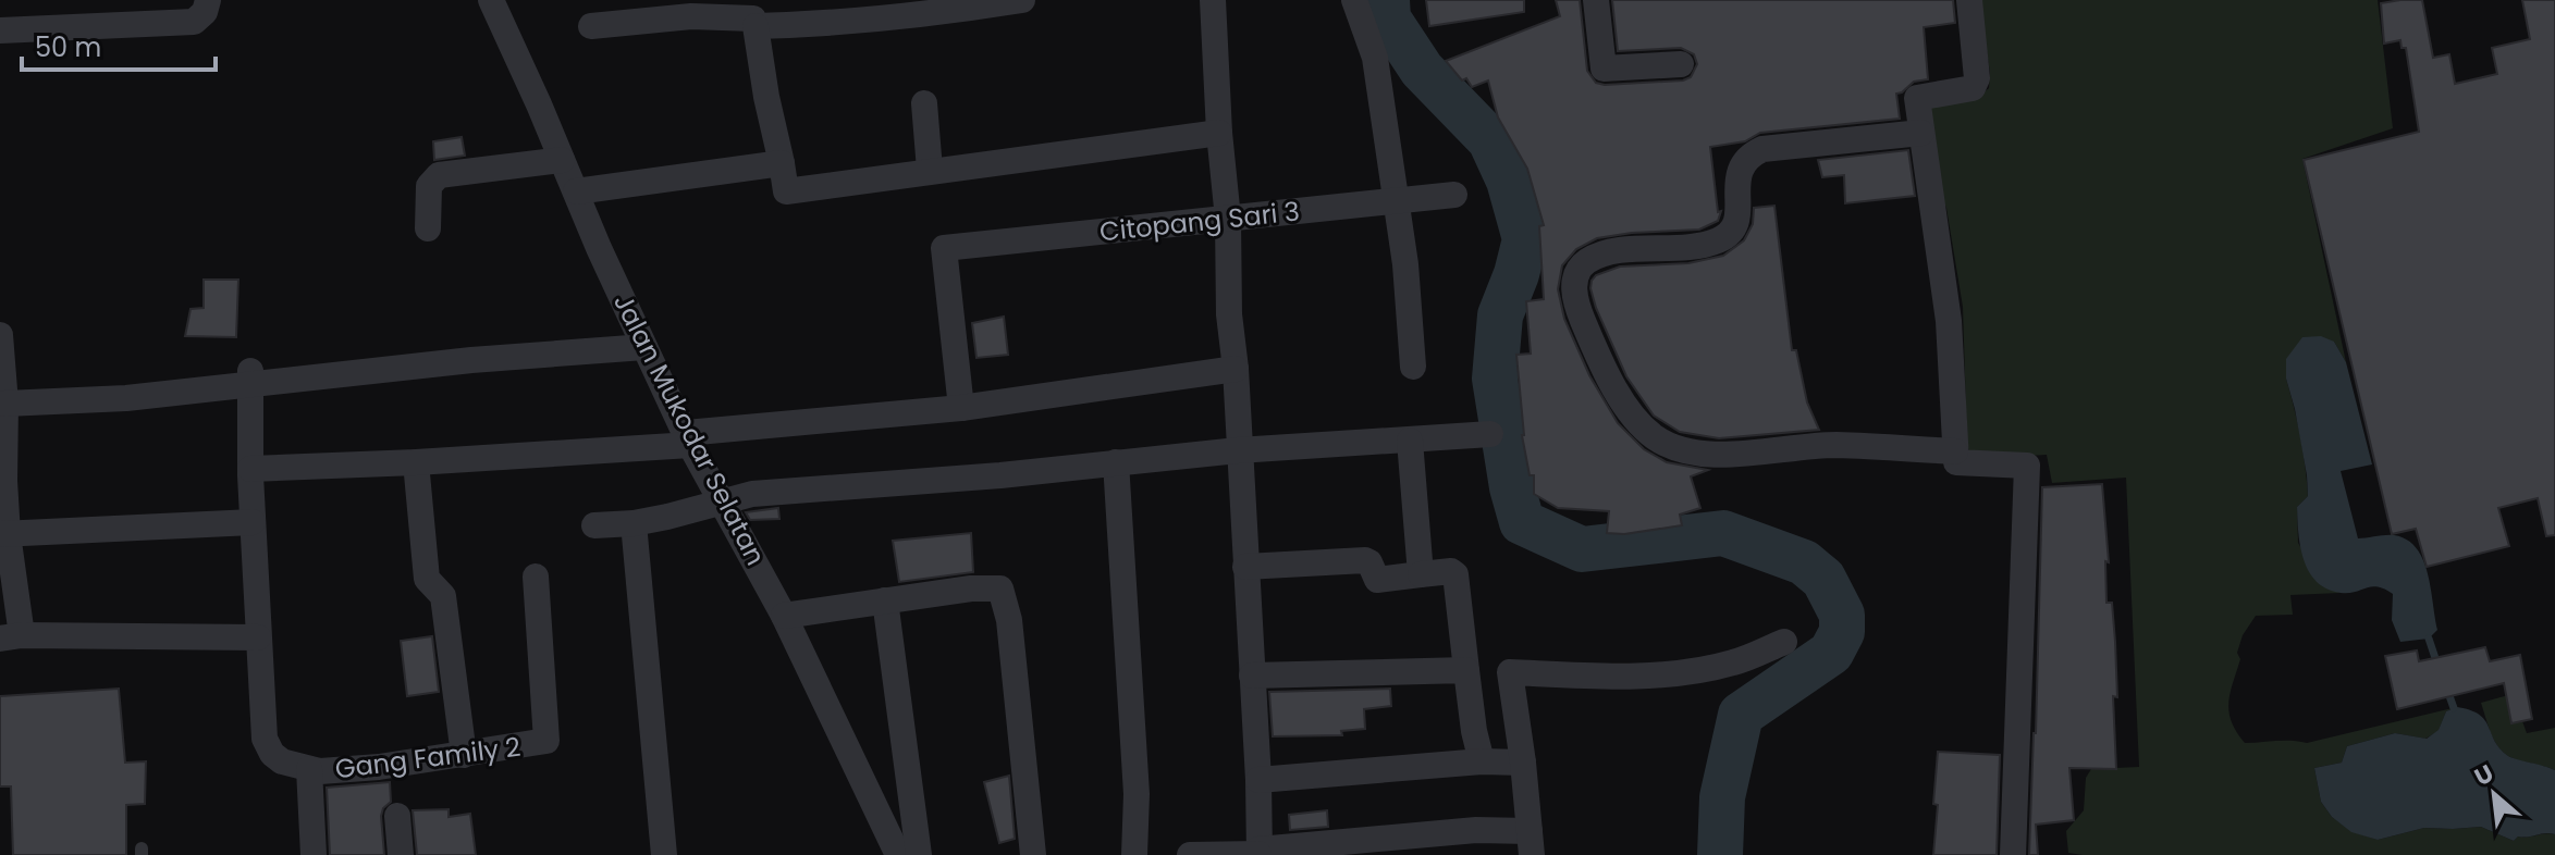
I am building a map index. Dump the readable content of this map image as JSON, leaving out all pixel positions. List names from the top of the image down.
{
  "streets": {
    "street": ["Citopang Sari 3", "Jalan Mukodar Selatan", "Gang Family 2"]
  },
  "scale_bar": "50 m",
  "north": "top left"
}
